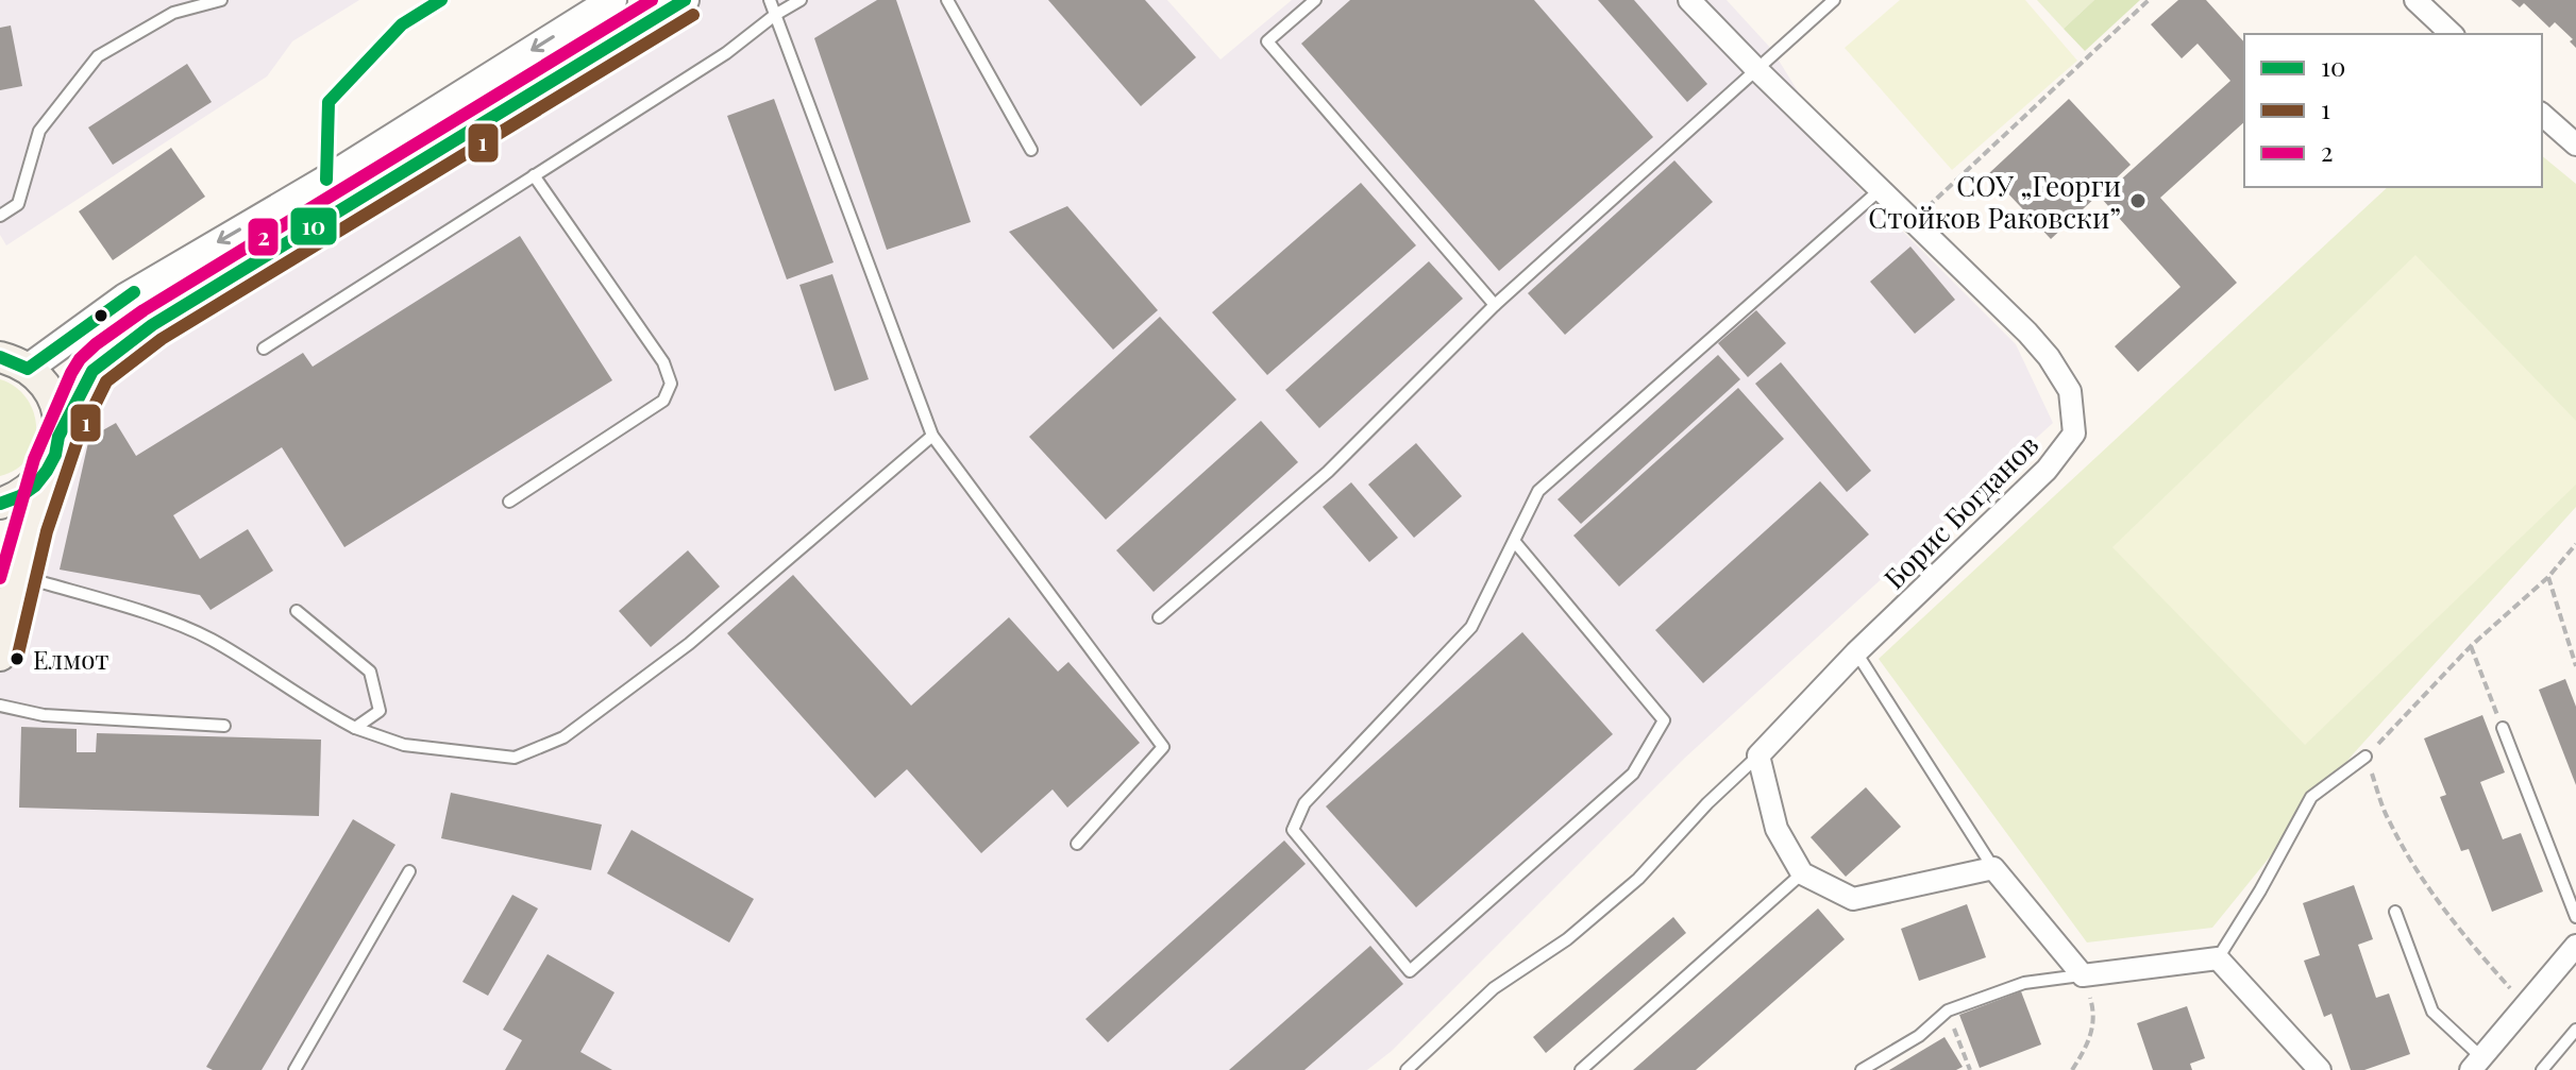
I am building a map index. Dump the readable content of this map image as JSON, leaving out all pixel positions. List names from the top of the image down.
{
  "streets": {
    "street": ["Борис Богданов"]
  },
  "places": ["СОУ „Георги Стойков Раковски”", "Елмот"],
  "lines": ["transit line 10", "transit line 2", "transit line 1"],
  "legend": ["10", "1", "2"]
}
